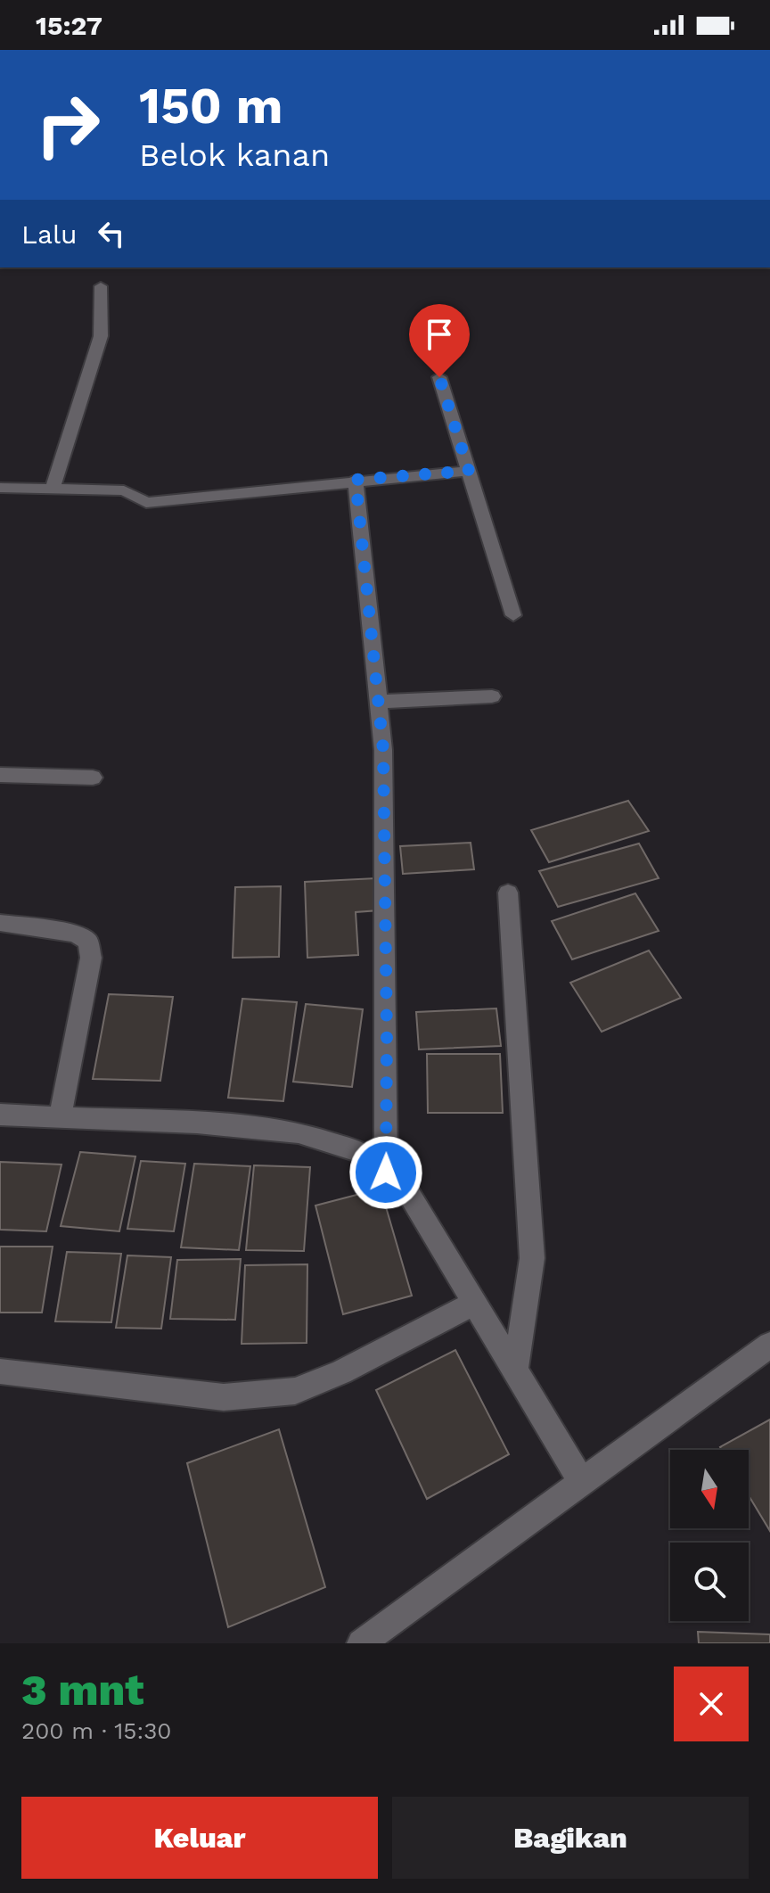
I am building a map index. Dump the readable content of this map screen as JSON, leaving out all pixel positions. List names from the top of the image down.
{
  "north": "bottom",
  "page": {
    "status": "15:27",
    "turn": ["150 m", "Belok kanan"],
    "then": "Lalu",
    "heading": ["3 mnt", "200 m · 15:30"],
    "buttons": ["Keluar", "Bagikan"]
  }
}
